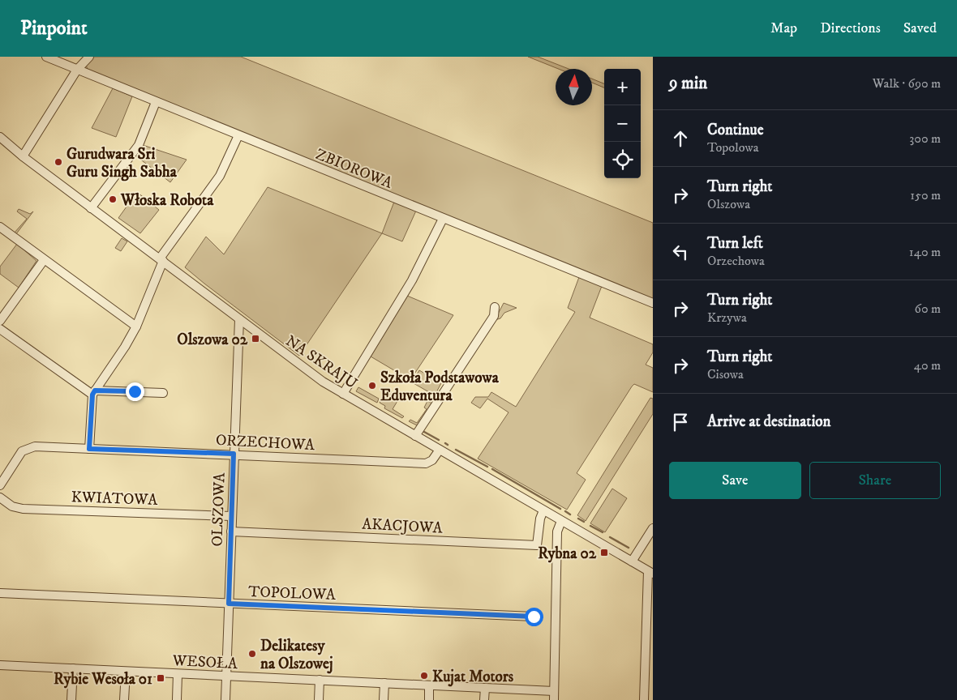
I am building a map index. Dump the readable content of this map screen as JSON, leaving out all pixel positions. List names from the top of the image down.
{
  "streets": {
    "street": [
      "ZBIOROWA",
      "NA SKRAJU",
      "ORZECHOWA",
      "KWIATOWA",
      "OLSZOWA",
      "AKACJOWA",
      "TOPOLOWA",
      "WESOŁA"
    ]
  },
  "crossings": [
    ["NA SKRAJU", "ORZECHOWA"],
    ["NA SKRAJU", "OLSZOWA"],
    ["NA SKRAJU", "AKACJOWA"],
    ["ORZECHOWA", "OLSZOWA"],
    ["KWIATOWA", "OLSZOWA"],
    ["OLSZOWA", "AKACJOWA"],
    ["OLSZOWA", "TOPOLOWA"],
    ["OLSZOWA", "WESOŁA"]
  ],
  "places": {
    "other": [
      "Gurudwara Sri Guru Singh Sabha",
      "Włoska Robota",
      "Szkoła Podstawowa Eduventura",
      "Delikatesy na Olszowej",
      "Kujat Motors"
    ],
    "transit": ["Olszowa 02", "Rybna 02", "Rybie Wesoła 01"]
  },
  "north": "top",
  "page": {
    "header": "Pinpoint",
    "nav": ["Map", "Directions", "Saved"],
    "heading": ["9 min", "Walk · 690 m"],
    "map_buttons": ["+", "−"],
    "list": [
      ["Continue", "Topolowa", "300 m"],
      ["Turn right", "Olszowa", "150 m"],
      ["Turn left", "Orzechowa", "140 m"],
      ["Turn right", "Krzywa", "60 m"],
      ["Turn right", "Cisowa", "40 m"],
      "Arrive at destination"
    ],
    "buttons": ["Save", "Share"]
  }
}
